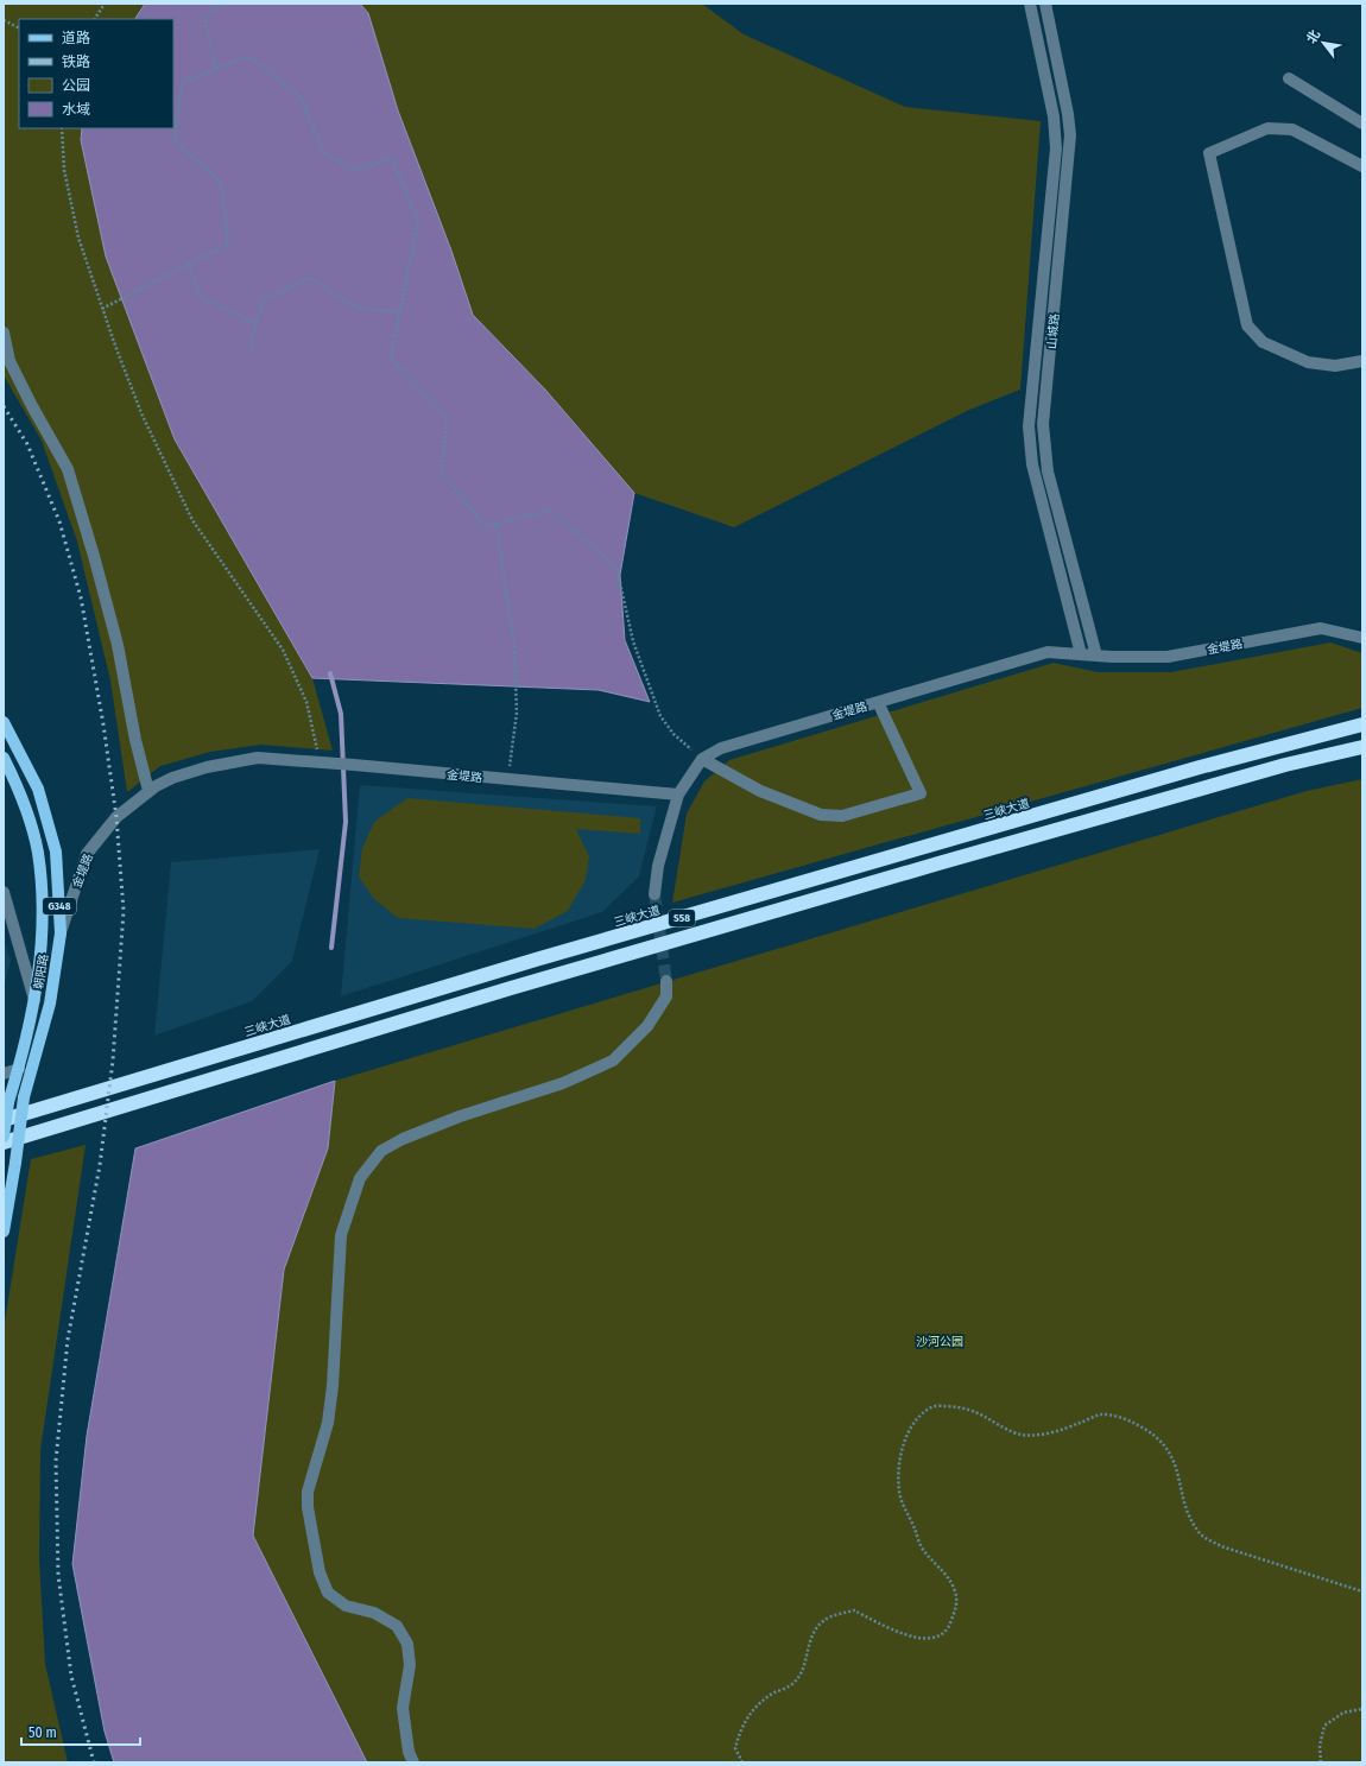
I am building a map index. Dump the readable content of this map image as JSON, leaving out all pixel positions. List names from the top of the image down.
{
  "streets": {
    "highway": ["三峡大道", "S58"],
    "main road": ["G348", "朝阳路"],
    "street": ["山城路", "金堤路"]
  },
  "crossings": [
    ["山城路", "金堤路"],
    ["金堤路", "朝阳路"]
  ],
  "parks": ["沙河公园"],
  "legend": [
    "道路",
    "铁路",
    "公园",
    "水域"
  ],
  "scale_bar": "50 m",
  "north": "top left"
}
